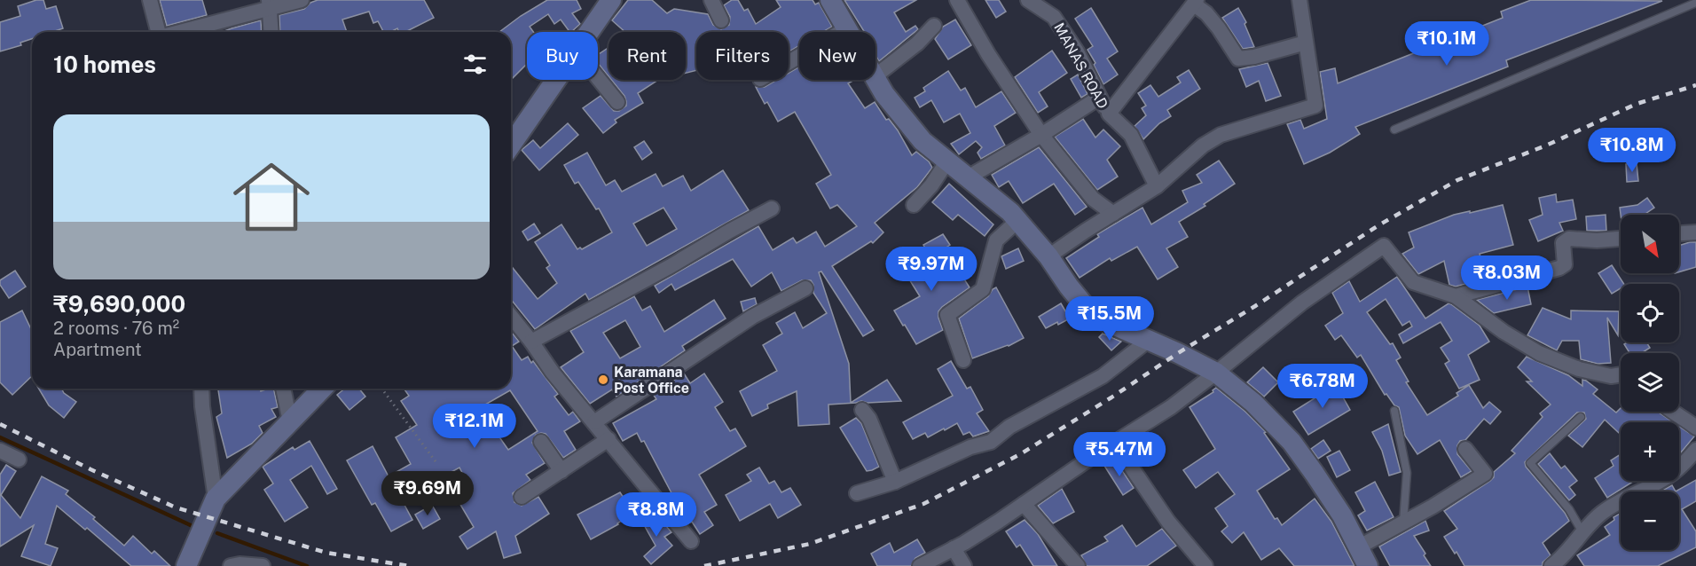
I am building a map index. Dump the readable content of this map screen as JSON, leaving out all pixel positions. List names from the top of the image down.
{
  "streets": {
    "street": ["MANAS ROAD"]
  },
  "places": ["Karamana Post Office"],
  "north": "bottom right",
  "page": {
    "price": [
      "₹10.1M",
      "₹10.8M",
      "₹9.97M",
      "₹8.03M",
      "₹15.5M",
      "₹6.78M",
      "₹12.1M",
      "₹5.47M",
      "₹9.69M",
      "₹8.8M"
    ],
    "chip": [
      "Buy",
      "Rent",
      "Filters",
      "New"
    ],
    "heading": "10 homes",
    "list": [
      {
        "name": "₹9,690,000",
        "note": "2 rooms · 76 m² · Apartment"
      }
    ],
    "map_buttons": ["+", "−"]
  }
}
